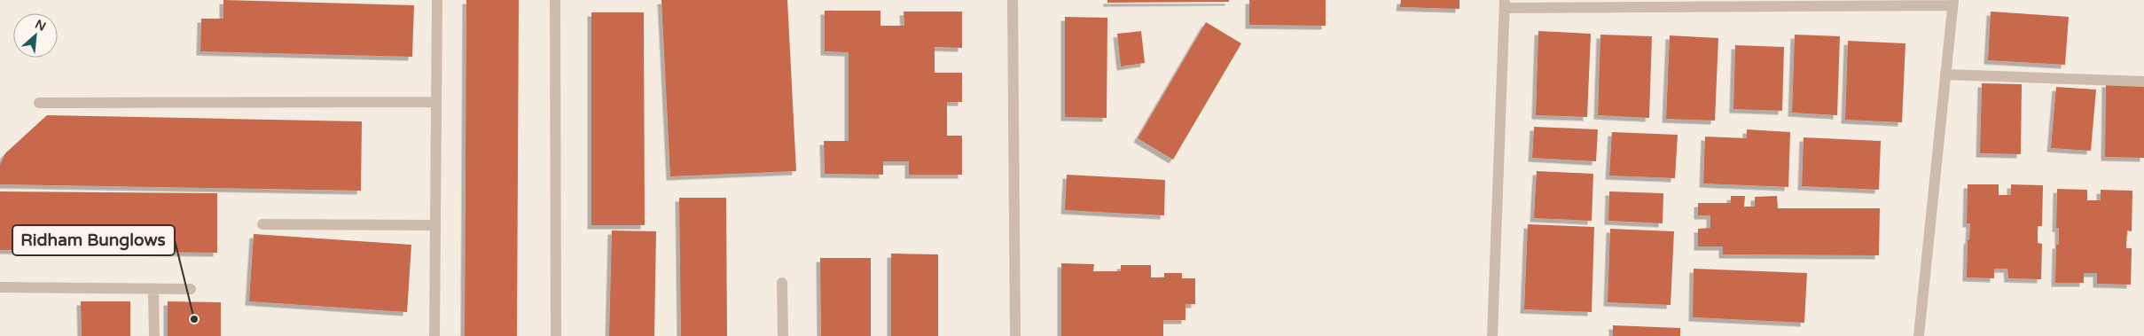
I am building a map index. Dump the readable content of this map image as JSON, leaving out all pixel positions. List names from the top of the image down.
{
  "places": ["Ridham Bunglows"],
  "north": "top right"
}
